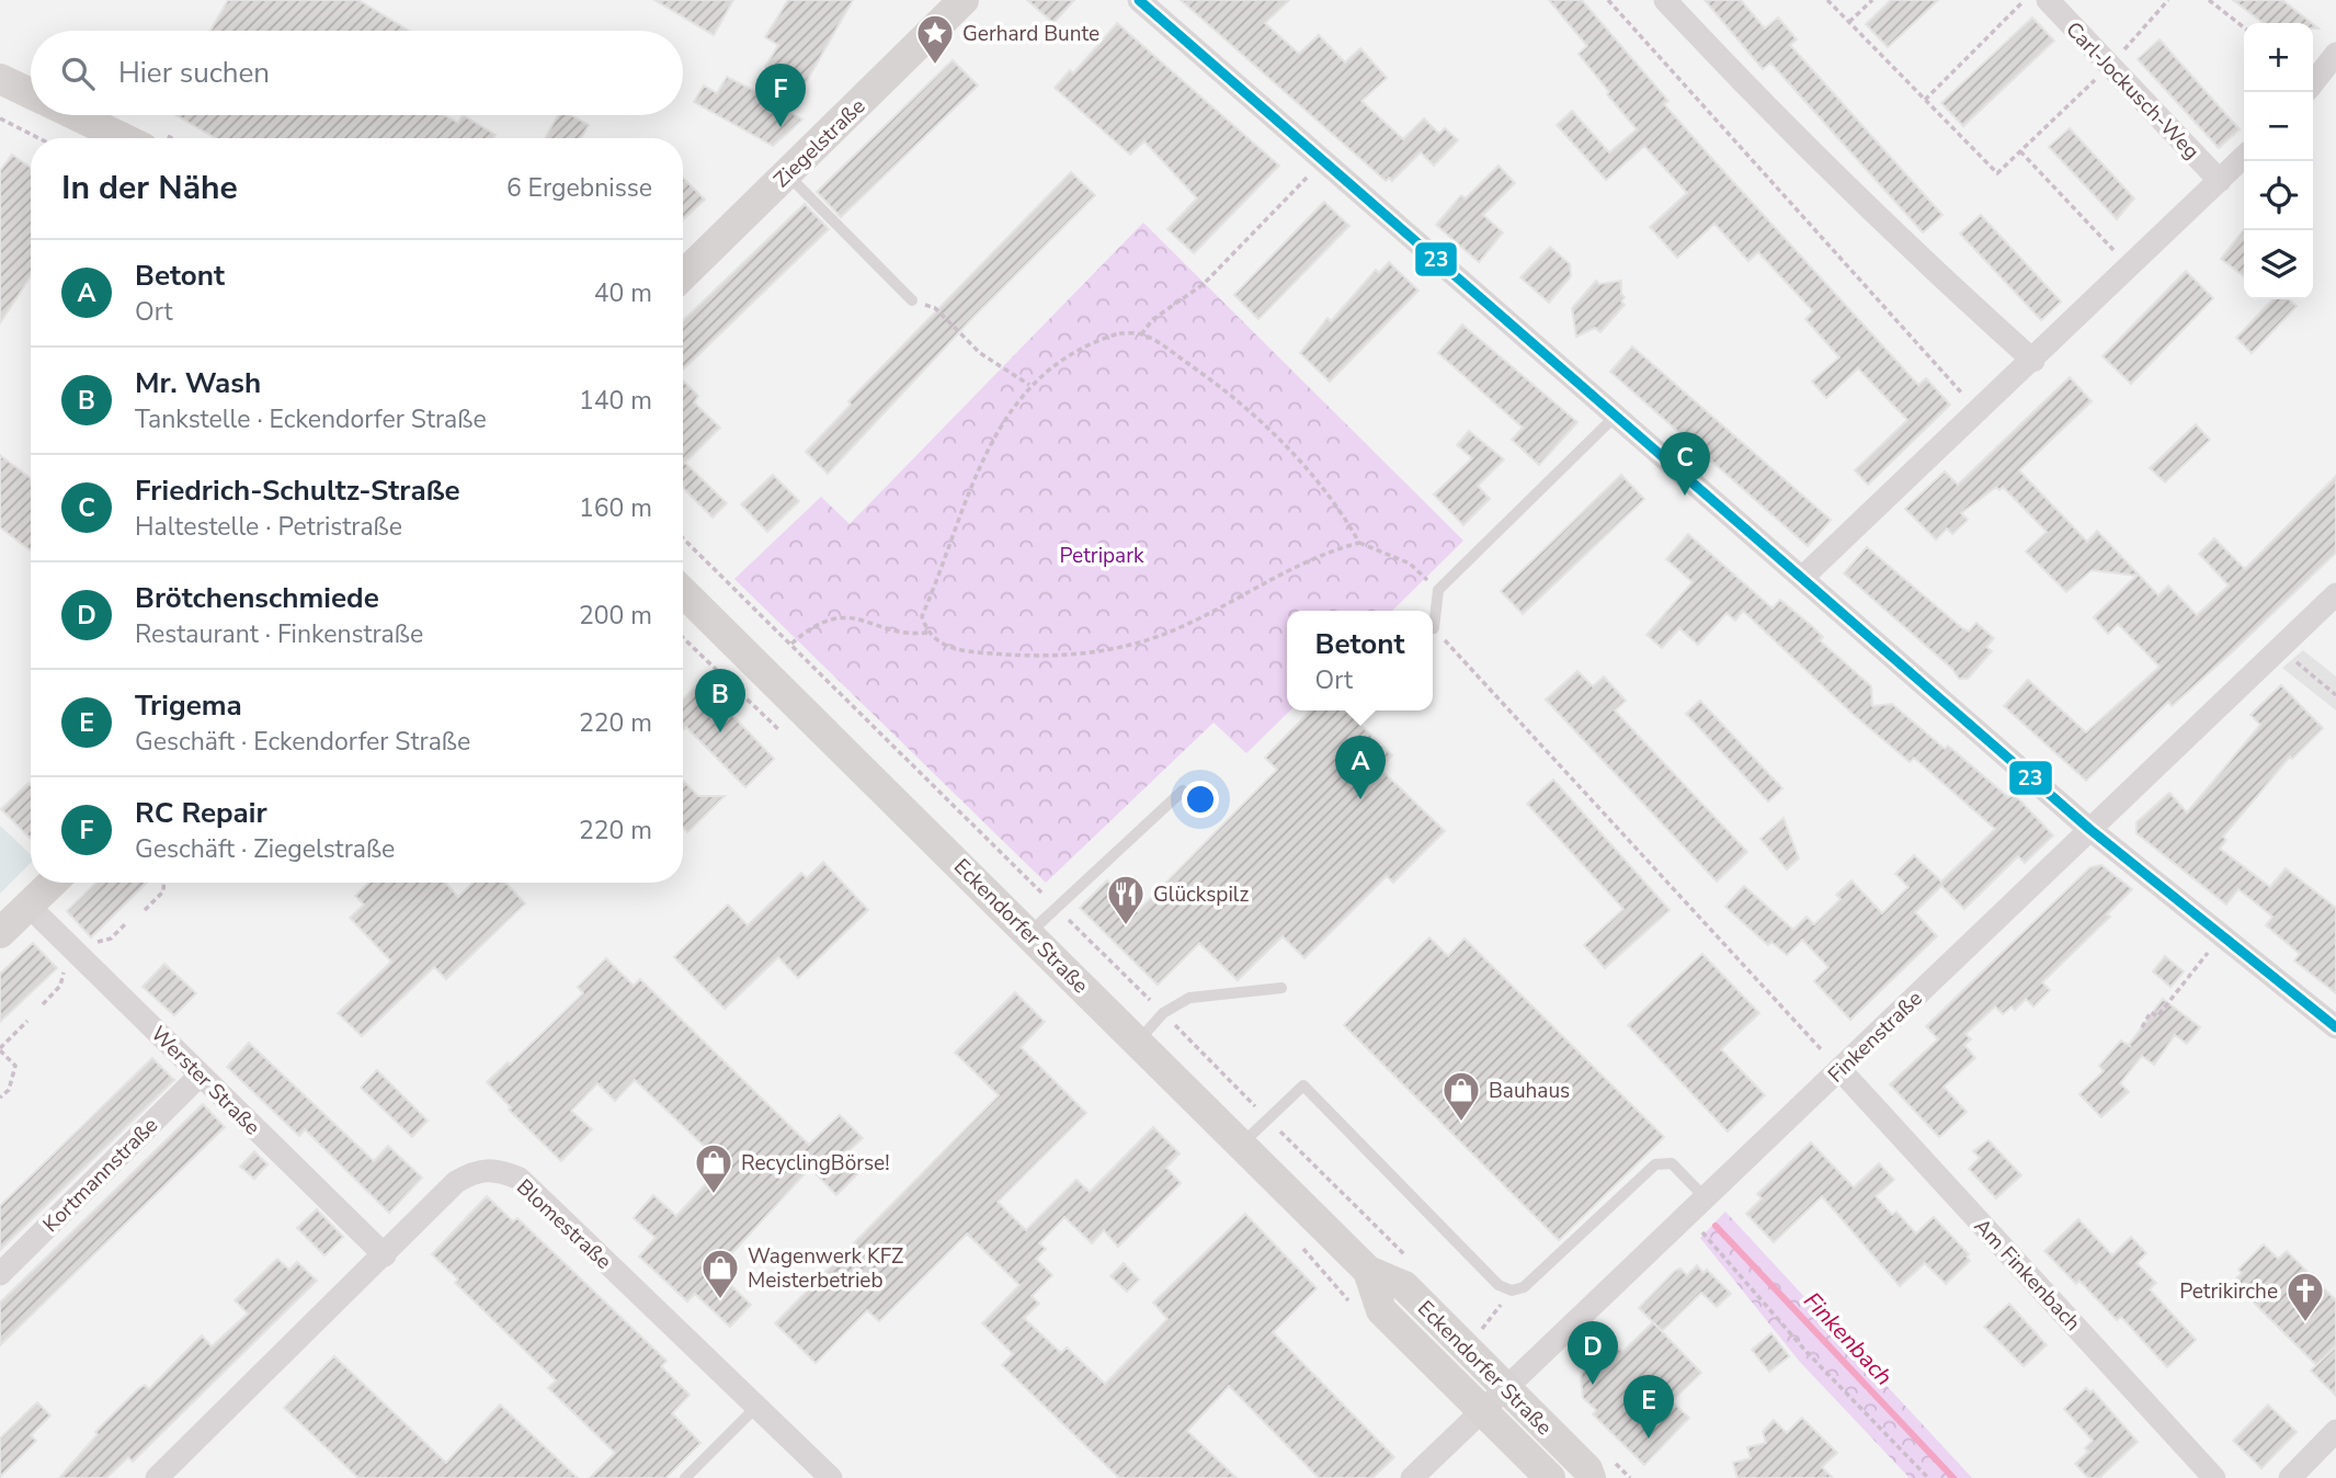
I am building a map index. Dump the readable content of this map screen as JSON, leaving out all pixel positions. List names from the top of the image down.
{
  "streets": {
    "street": [
      "Carl-Jockusch-Weg",
      "Ziegelstraße",
      "Eckendorfer Straße",
      "Finkenstraße",
      "Werster Straße",
      "Kortmannstraße",
      "Blomestraße",
      "Am Finkenbach"
    ]
  },
  "crossings": [
    ["Eckendorfer Straße", "Finkenstraße"],
    ["Finkenstraße", "Am Finkenbach"],
    ["Werster Straße", "Kortmannstraße"],
    ["Werster Straße", "Blomestraße"]
  ],
  "water": ["Finkenbach"],
  "parks": ["Petripark"],
  "places": {
    "place": ["Gerhard Bunte"],
    "restaurant": ["Glückspilz"],
    "shop": ["Bauhaus", "RecyclingBörse!", "Wagenwerk KFZ Meisterbetrieb"],
    "church": ["Petrikirche"]
  },
  "lines": ["transit line 23"],
  "page": {
    "map_buttons": ["+", "−"],
    "search": "Hier suchen",
    "pins": [
      "F",
      "C",
      "B",
      "A",
      "D",
      "E"
    ],
    "heading": ["In der Nähe", "6 Ergebnisse"],
    "list": [
      {
        "mark": "A",
        "name": "Betont",
        "note": "Ort",
        "value": "40 m"
      },
      {
        "mark": "B",
        "name": "Mr. Wash",
        "note": "Tankstelle · Eckendorfer Straße",
        "value": "140 m"
      },
      {
        "mark": "C",
        "name": "Friedrich-Schultz-Straße",
        "note": "Haltestelle · Petristraße",
        "value": "160 m"
      },
      {
        "mark": "D",
        "name": "Brötchenschmiede",
        "note": "Restaurant · Finkenstraße",
        "value": "200 m"
      },
      {
        "mark": "E",
        "name": "Trigema",
        "note": "Geschäft · Eckendorfer Straße",
        "value": "220 m"
      },
      {
        "mark": "F",
        "name": "RC Repair",
        "note": "Geschäft · Ziegelstraße",
        "value": "220 m"
      }
    ],
    "popup": ["Betont", "Ort"]
  }
}
